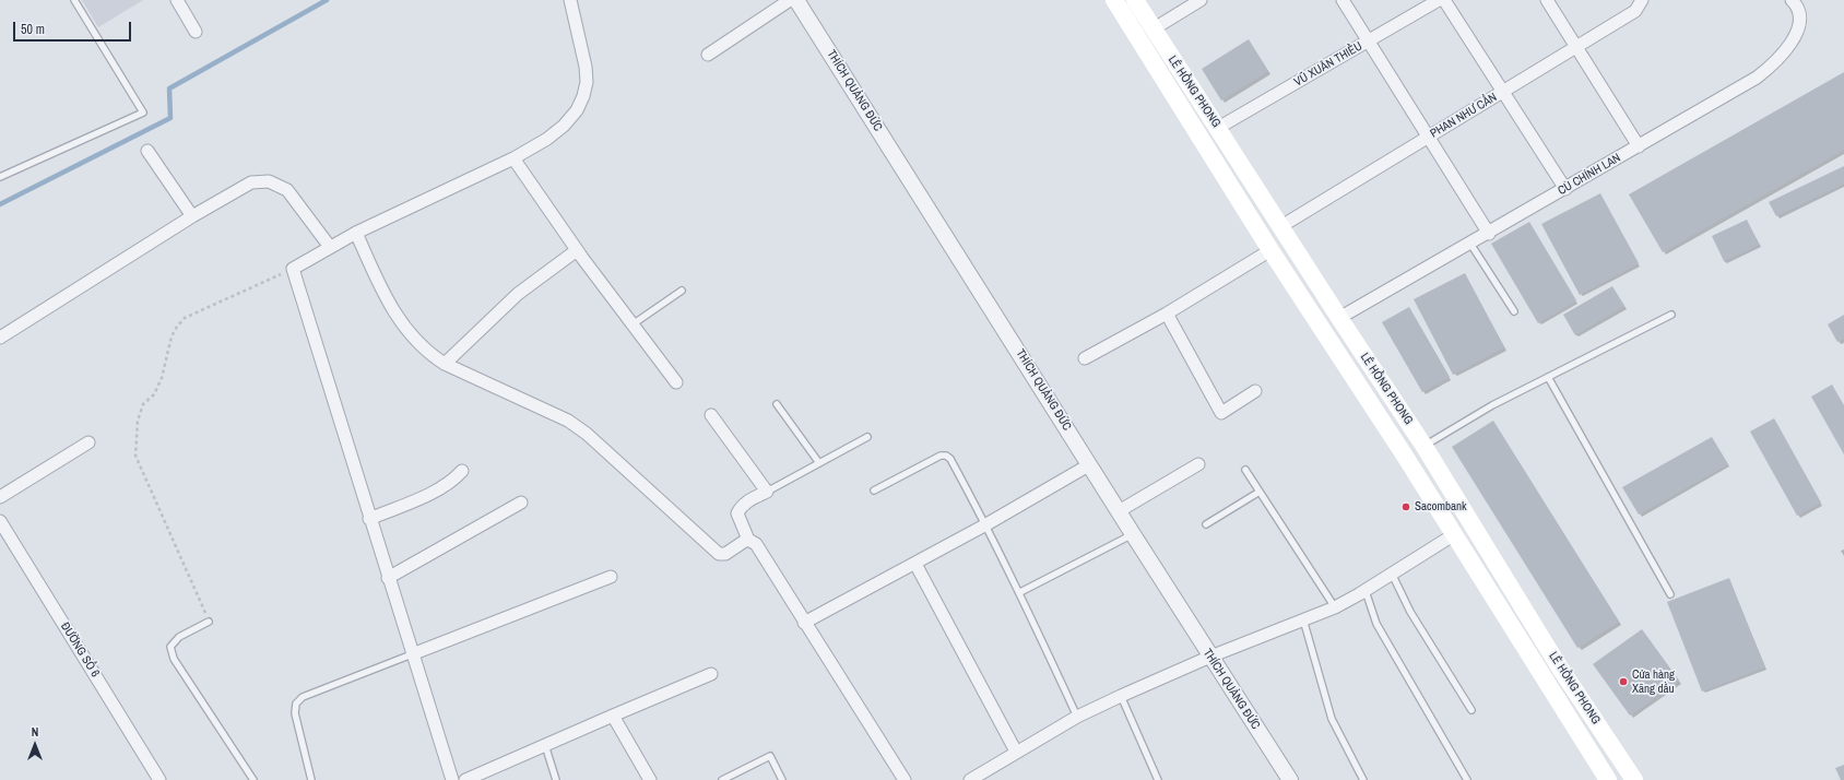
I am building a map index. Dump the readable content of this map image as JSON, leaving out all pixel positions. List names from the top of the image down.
{
  "streets": {
    "main road": ["LÊ HỒNG PHONG"],
    "street": [
      "VŨ XUÂN THIỀU",
      "THÍCH QUẢNG ĐỨC",
      "PHAN NHƯ CẨN",
      "CÙ CHÍNH LAN",
      "ĐƯỜNG SỐ 6"
    ]
  },
  "crossings": [
    ["VŨ XUÂN THIỀU", "LÊ HỒNG PHONG"],
    ["LÊ HỒNG PHONG", "PHAN NHƯ CẨN"],
    ["LÊ HỒNG PHONG", "CÙ CHÍNH LAN"]
  ],
  "places": ["Sacombank", "Cửa hàng Xăng dầu"],
  "scale_bar": "50 m",
  "north": "top"
}
